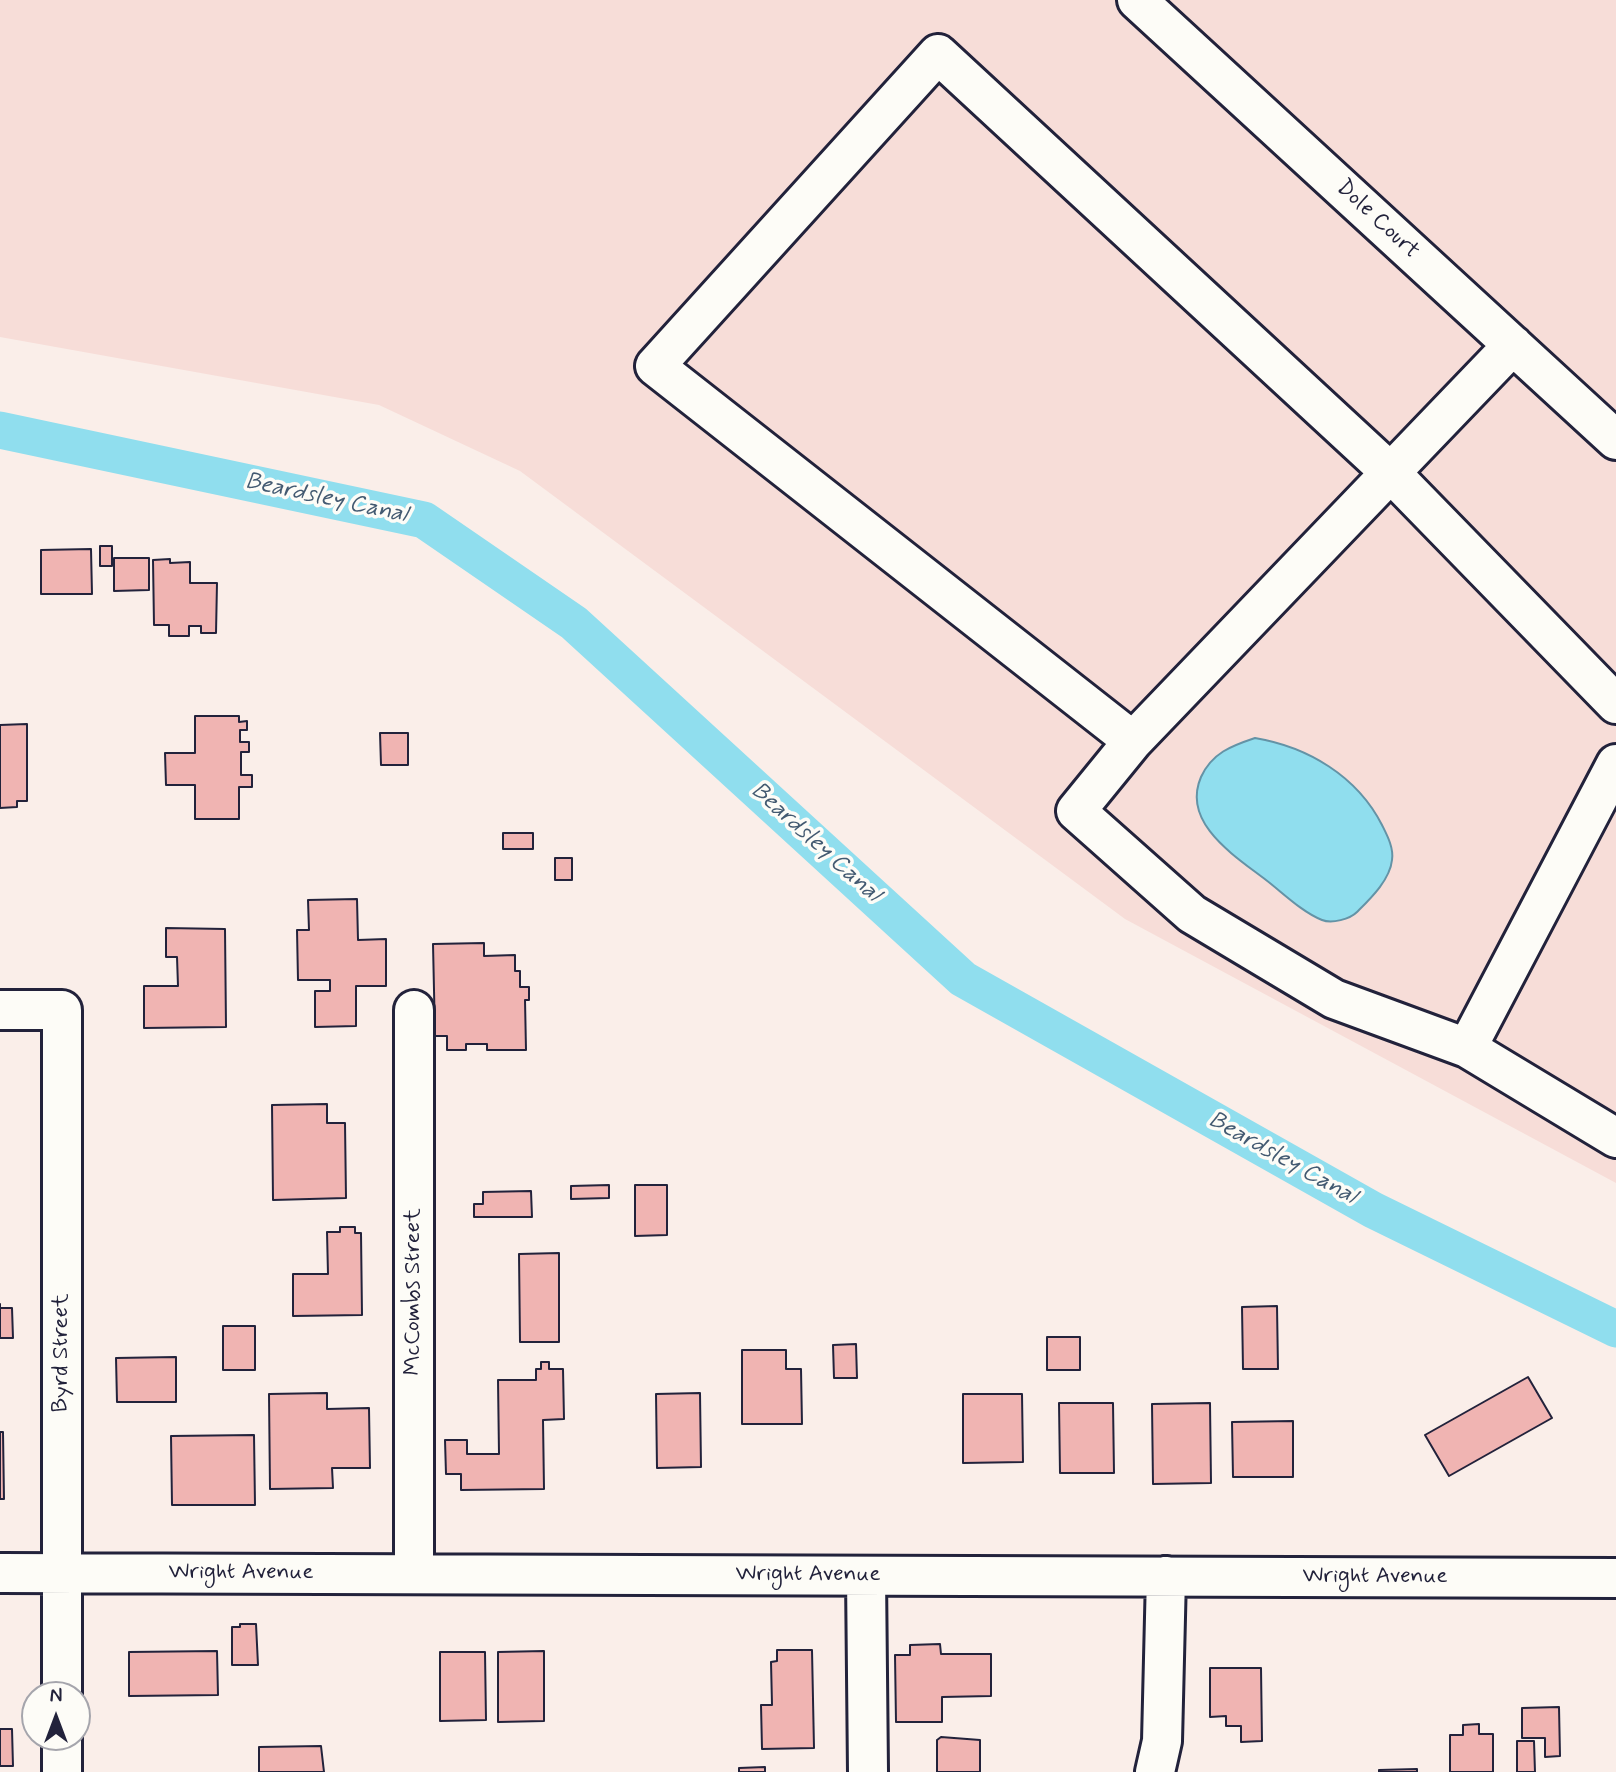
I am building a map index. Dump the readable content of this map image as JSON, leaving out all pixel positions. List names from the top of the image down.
{
  "streets": {
    "street": [
      "Dole Court",
      "McCombs Street",
      "Byrd Street",
      "Wright Avenue"
    ]
  },
  "crossings": [
    ["McCombs Street", "Wright Avenue"],
    ["Byrd Street", "Wright Avenue"]
  ],
  "water": ["Beardsley Canal"],
  "north": "top"
}
